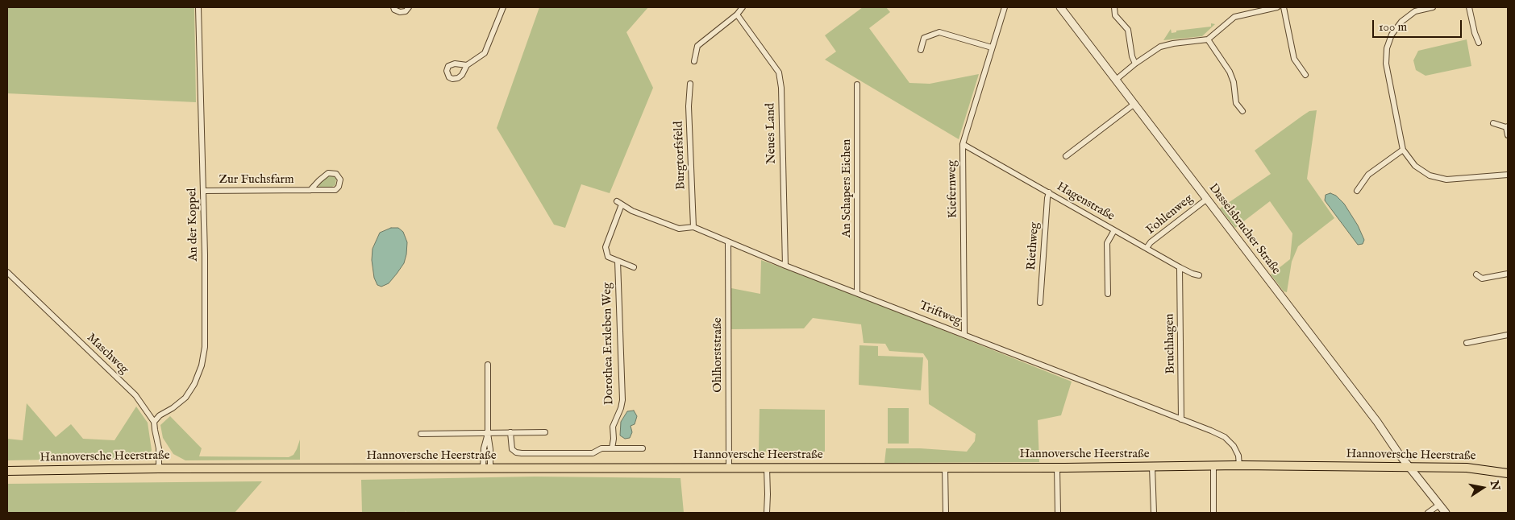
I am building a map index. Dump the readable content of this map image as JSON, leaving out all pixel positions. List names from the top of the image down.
{
  "streets": {
    "main road": ["Hannoversche Heerstraße"],
    "street": [
      "Neues Land",
      "Burgtorfsfeld",
      "Zur Fuchsfarm",
      "An Schapers Eichen",
      "Kiefernweg",
      "Hagenstraße",
      "Fohlenweg",
      "An der Koppel",
      "Dasselsbrucher Straße",
      "Riethweg",
      "Triftweg",
      "Dorothea Erxleben Weg",
      "Bruchhagen",
      "Maschweg",
      "Ohlhorststraße"
    ]
  },
  "crossings": [
    ["Neues Land", "Triftweg"],
    ["Burgtorfsfeld", "Triftweg"],
    ["Zur Fuchsfarm", "An der Koppel"],
    ["An Schapers Eichen", "Triftweg"],
    ["Kiefernweg", "Hagenstraße"],
    ["Kiefernweg", "Triftweg"],
    ["Hagenstraße", "Fohlenweg"],
    ["Hagenstraße", "Riethweg"],
    ["Hagenstraße", "Bruchhagen"],
    ["Fohlenweg", "Dasselsbrucher Straße"],
    ["An der Koppel", "Maschweg"],
    ["Dasselsbrucher Straße", "Hannoversche Heerstraße"],
    ["Triftweg", "Dorothea Erxleben Weg"],
    ["Triftweg", "Bruchhagen"],
    ["Triftweg", "Ohlhorststraße"],
    ["Triftweg", "Hannoversche Heerstraße"],
    ["Maschweg", "Hannoversche Heerstraße"],
    ["Ohlhorststraße", "Hannoversche Heerstraße"]
  ],
  "scale_bar": "100 m",
  "north": "right"
}
